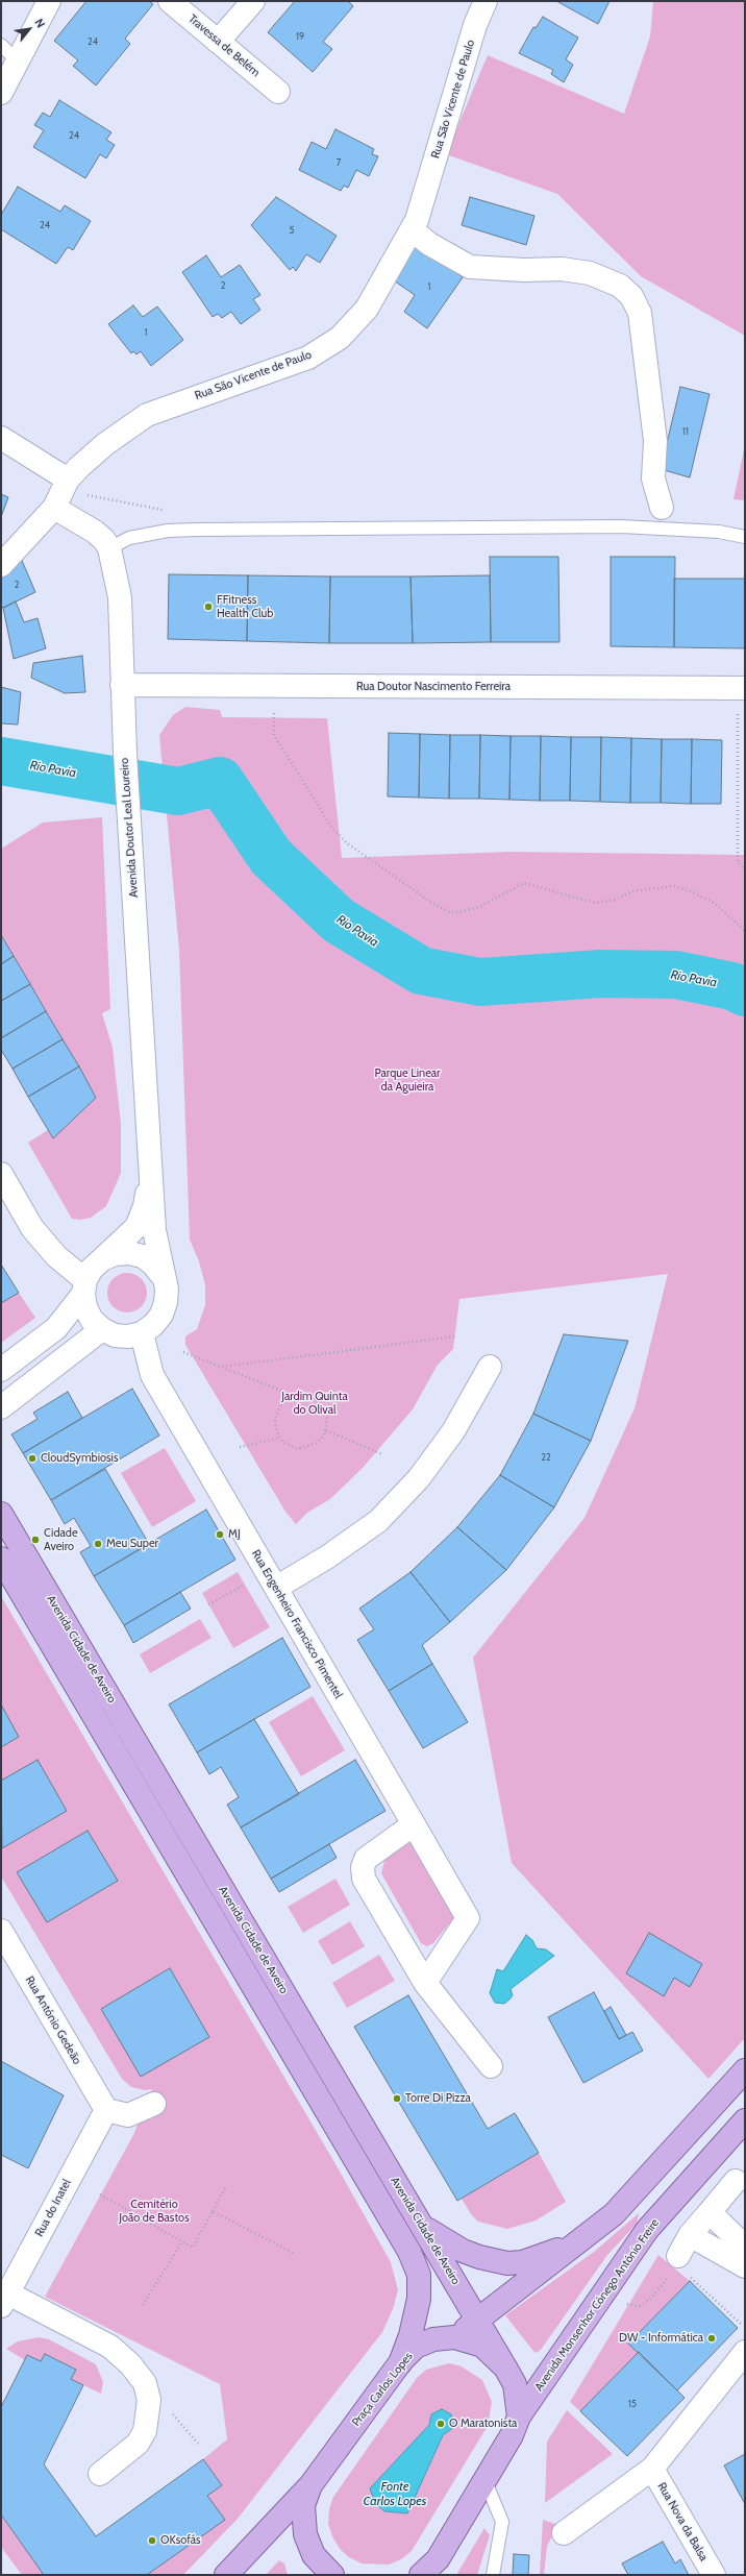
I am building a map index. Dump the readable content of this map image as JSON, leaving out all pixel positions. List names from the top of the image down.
{
  "streets": {
    "main road": ["Avenida Cidade de Aveiro", "Avenida Monsenhor Cónego António Freire", "Praça Carlos Lopes"],
    "street": [
      "Travessa de Belém",
      "Rua São Vicente de Paulo",
      "Rua Doutor Nascimento Ferreira",
      "Avenida Doutor Leal Loureiro",
      "Rua Engenheiro Francisco Pimentel",
      "Rua António Gedeão",
      "Rua do Inatel",
      "Rua Nova da Balsa"
    ]
  },
  "crossings": [
    ["Rua Doutor Nascimento Ferreira", "Avenida Doutor Leal Loureiro"],
    ["Avenida Doutor Leal Loureiro", "Rua Engenheiro Francisco Pimentel"],
    ["Avenida Cidade de Aveiro", "Praça Carlos Lopes"],
    ["Rua António Gedeão", "Rua do Inatel"],
    ["Avenida Monsenhor Cónego António Freire", "Praça Carlos Lopes"]
  ],
  "water": ["Rio Pavia", "Fonte Carlos Lopes"],
  "parks": ["Parque Linear da Aguieira", "Jardim Quinta do Olival", "Cemitério João de Bastos"],
  "places": [
    "FFitness Health Club",
    "CloudSymbiosis",
    "MJ",
    "Cidade Aveiro",
    "Meu Super",
    "Torre Di Pizza",
    "DW - Informática",
    "O Maratonista",
    "OKsofás"
  ],
  "house_numbers": [
    "19",
    "24",
    "24",
    "7",
    "24",
    "5",
    "2",
    "1",
    "1",
    "11",
    "2",
    "22",
    "15"
  ],
  "north": "top right"
}
